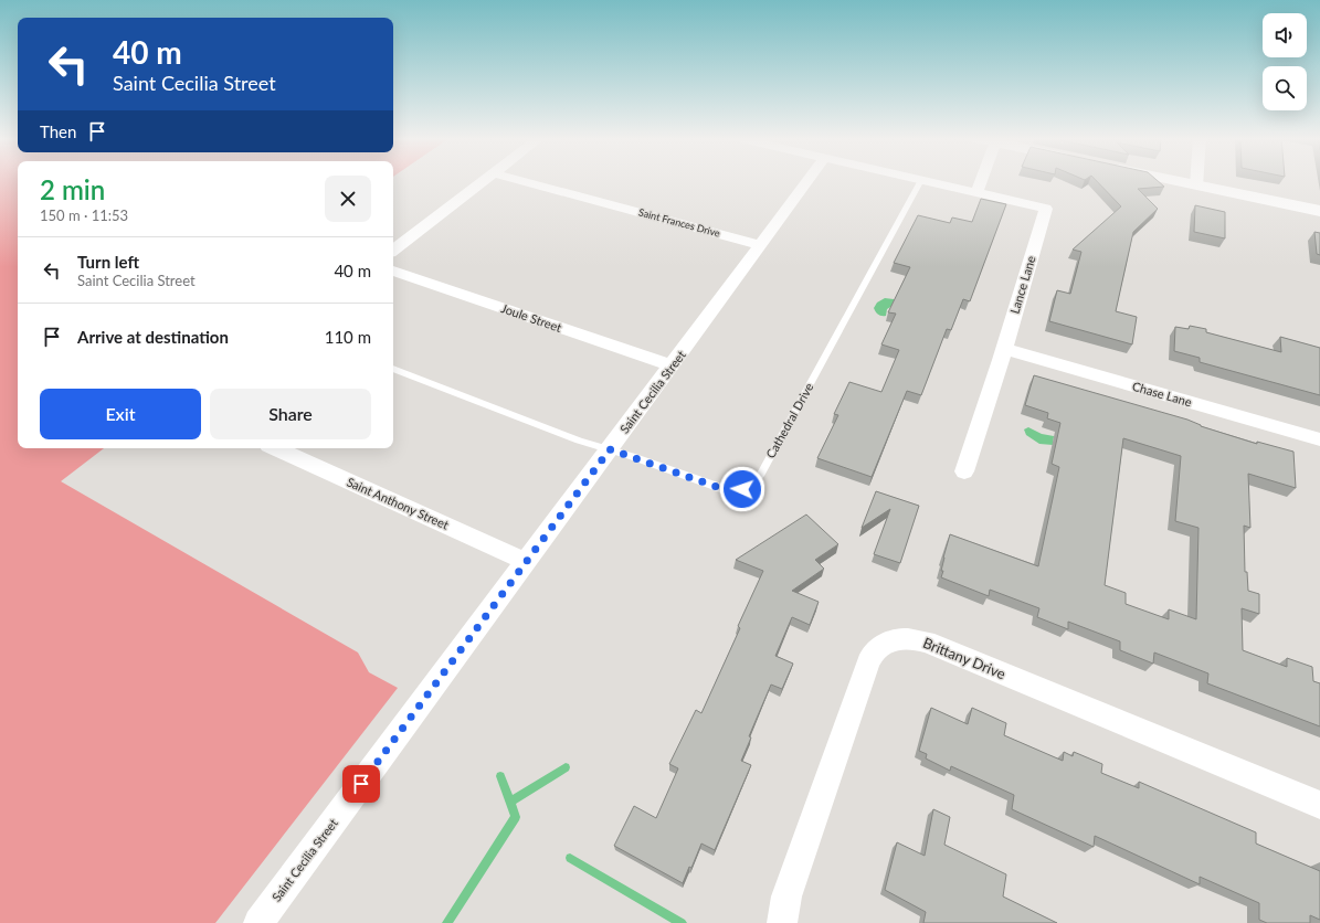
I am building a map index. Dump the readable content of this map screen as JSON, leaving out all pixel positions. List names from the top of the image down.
{
  "streets": {
    "street": [
      "Saint Frances Drive",
      "Lance Lane",
      "Joule Street",
      "Saint Cecilia Street",
      "Chase Lane",
      "Saint Anthony Street",
      "Brittany Drive"
    ],
    "lane": ["Cathedral Drive"]
  },
  "crossings": [
    ["Saint Frances Drive", "Saint Cecilia Street"],
    ["Lance Lane", "Chase Lane"],
    ["Lance Lane", "Cathedral Drive"],
    ["Joule Street", "Saint Cecilia Street"],
    ["Saint Cecilia Street", "Cathedral Drive"],
    ["Saint Cecilia Street", "Saint Anthony Street"]
  ],
  "page": {
    "turn": ["40 m", "Saint Cecilia Street"],
    "then": "Then",
    "heading": ["2 min", "150 m · 11:53"],
    "list": [
      {
        "name": "Turn left",
        "note": "Saint Cecilia Street",
        "value": "40 m"
      },
      {
        "name": "Arrive at destination",
        "value": "110 m"
      }
    ],
    "buttons": ["Exit", "Share"]
  }
}
